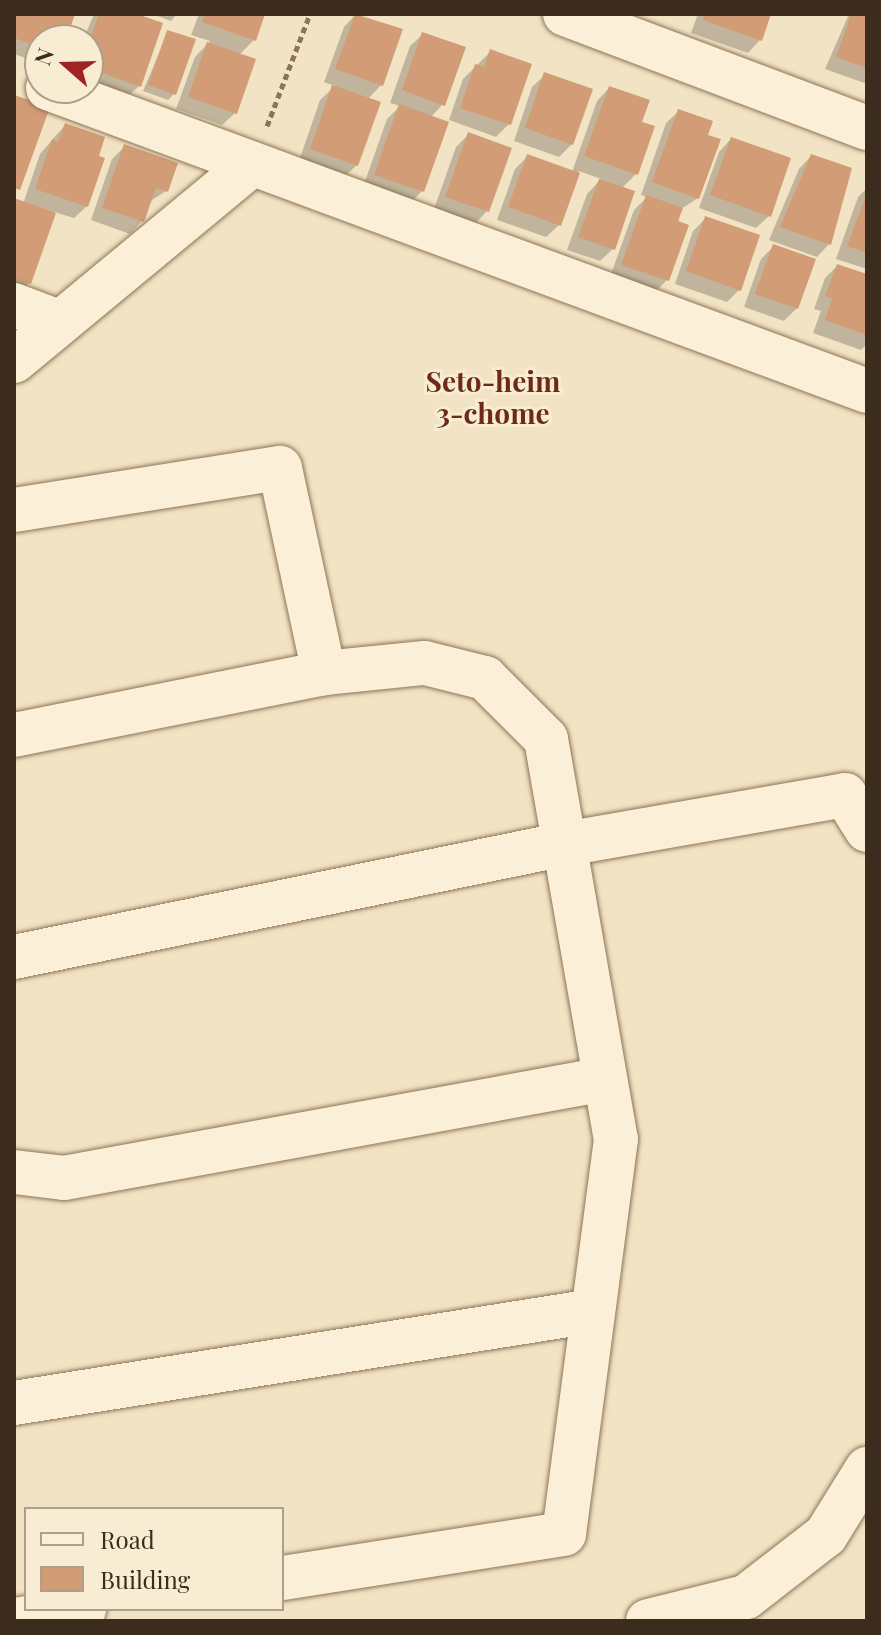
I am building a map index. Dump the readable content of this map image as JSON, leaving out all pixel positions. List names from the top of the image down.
{
  "districts": ["Seto-heim 3-chome"],
  "legend": ["Road", "Building"],
  "north": "left"
}
